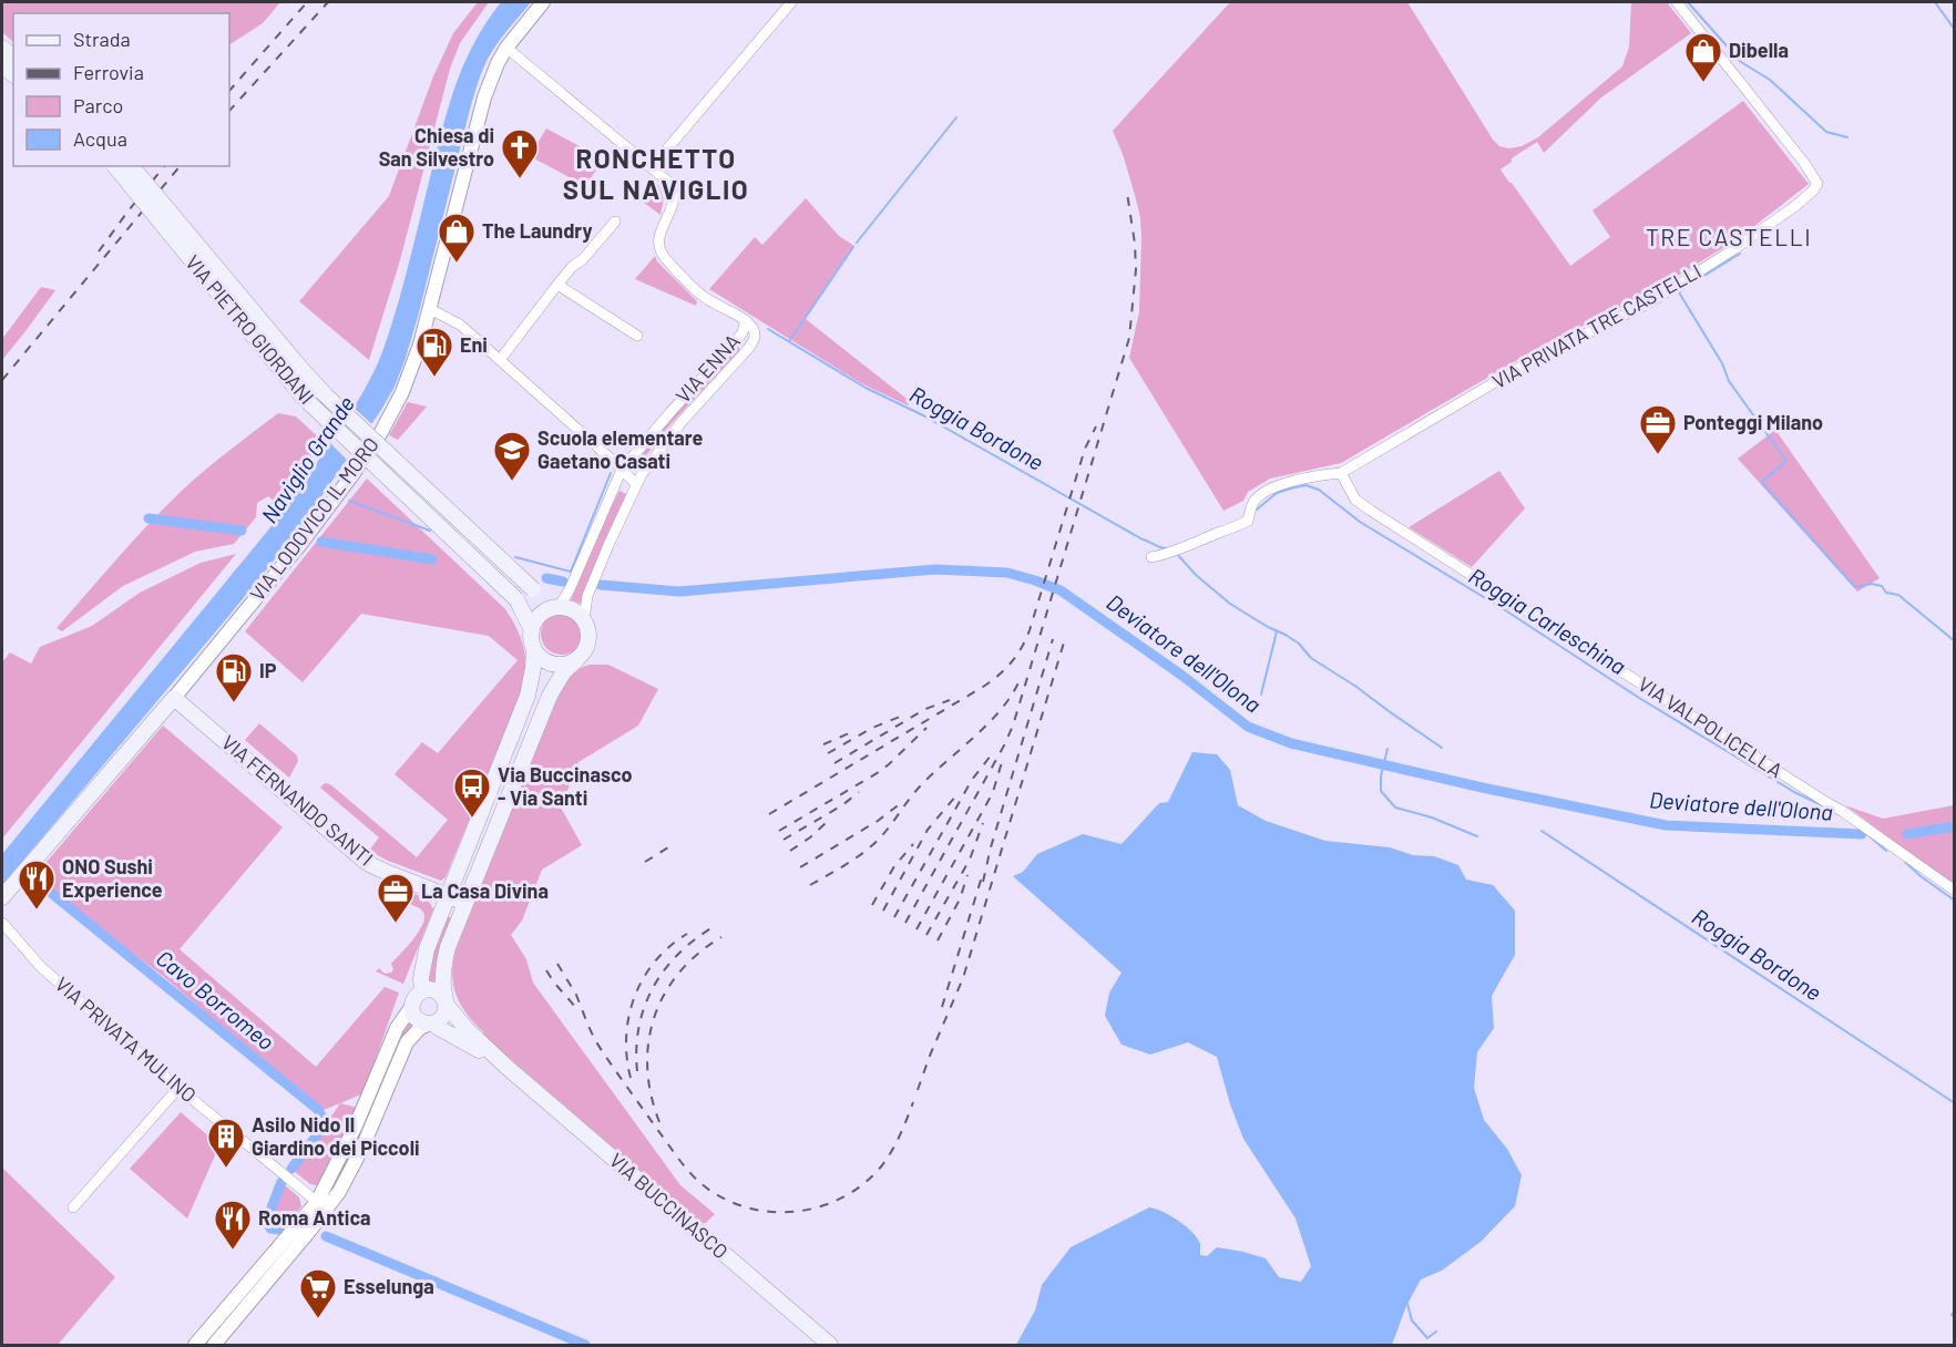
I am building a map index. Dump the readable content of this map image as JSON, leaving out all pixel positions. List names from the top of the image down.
{
  "streets": {
    "main road": [
      "VIA PIETRO GIORDANI",
      "VIA LODOVICO IL MORO",
      "VIA FERNANDO SANTI",
      "VIA BUCCINASCO"
    ],
    "street": [
      "VIA PRIVATA TRE CASTELLI",
      "VIA ENNA",
      "VIA VALPOLICELLA",
      "VIA PRIVATA MULINO"
    ]
  },
  "crossings": [
    ["VIA PRIVATA TRE CASTELLI", "VIA VALPOLICELLA"],
    ["VIA LODOVICO IL MORO", "VIA FERNANDO SANTI"]
  ],
  "districts": ["RONCHETTO SUL NAVIGLIO", "TRE CASTELLI"],
  "water": [
    "Roggia Bordone",
    "Naviglio Grande",
    "Roggia Carleschina",
    "Deviatore dell'Olona",
    "Cavo Borromeo"
  ],
  "places": {
    "shop": ["Dibella", "The Laundry"],
    "church": ["Chiesa di San Silvestro"],
    "fuel station": ["Eni", "IP"],
    "office": ["Ponteggi Milano", "La Casa Divina"],
    "school or university": ["Scuola elementare Gaetano Casati"],
    "bus stop": ["Via Buccinasco - Via Santi"],
    "restaurant": ["ONO Sushi Experience", "Roma Antica"],
    "building": ["Asilo Nido Il Giardino dei Piccoli"],
    "supermarket": ["Esselunga"]
  },
  "legend": [
    "Strada",
    "Ferrovia",
    "Parco",
    "Acqua"
  ]
}
